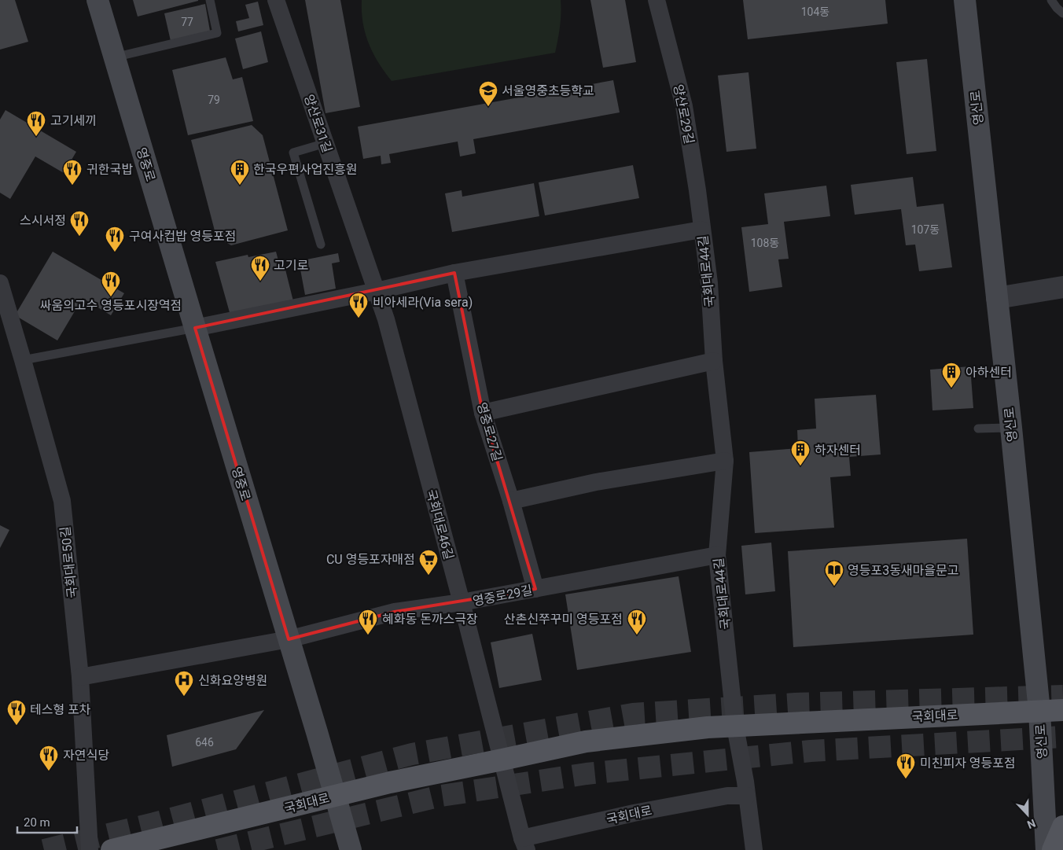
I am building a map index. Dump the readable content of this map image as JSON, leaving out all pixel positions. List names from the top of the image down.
{
  "streets": {
    "main road": ["영신로", "영중로", "국회대로"],
    "street": [
      "양산로29길",
      "양산로31길",
      "국회대로44길",
      "영중로27길",
      "국회대로46길",
      "국회대로50길",
      "영중로29길"
    ]
  },
  "crossings": [
    ["영신로", "국회대로"],
    ["양산로29길", "국회대로44길"],
    ["양산로31길", "국회대로46길"],
    ["영중로", "영중로29길"],
    ["영중로", "국회대로"],
    ["국회대로44길", "영중로29길"],
    ["국회대로44길", "국회대로"],
    ["영중로27길", "영중로29길"],
    ["국회대로46길", "영중로29길"],
    ["국회대로46길", "국회대로"]
  ],
  "places": {
    "school or university": ["서울영중초등학교"],
    "restaurant": [
      "고기세끼",
      "귀한국밥",
      "스시서정",
      "구여사컵밥 영등포점",
      "고기로",
      "싸움의고수 영등포시장역점",
      "비아세라(Via sera)",
      "혜화동 돈까스극장",
      "산촌신쭈꾸미 영등포점",
      "테스형 포차",
      "자연식당",
      "미친피자 영등포점"
    ],
    "building": ["한국우편사업진흥원", "아하센터", "하자센터"],
    "supermarket": ["CU 영등포자매점"],
    "library": ["영등포3동새마을문고"],
    "hospital": ["신화요양병원"]
  },
  "house_numbers": [
    "104동",
    "77",
    "79",
    "107동",
    "108동",
    "646"
  ],
  "scale_bar": "20 m",
  "north": "bottom"
}
